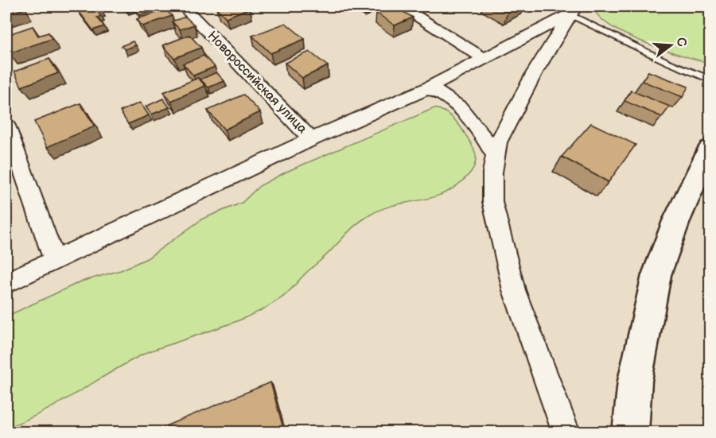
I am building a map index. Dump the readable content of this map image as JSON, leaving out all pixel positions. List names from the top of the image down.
{
  "streets": {
    "street": ["Новороссийская улица"]
  },
  "north": "right"
}
